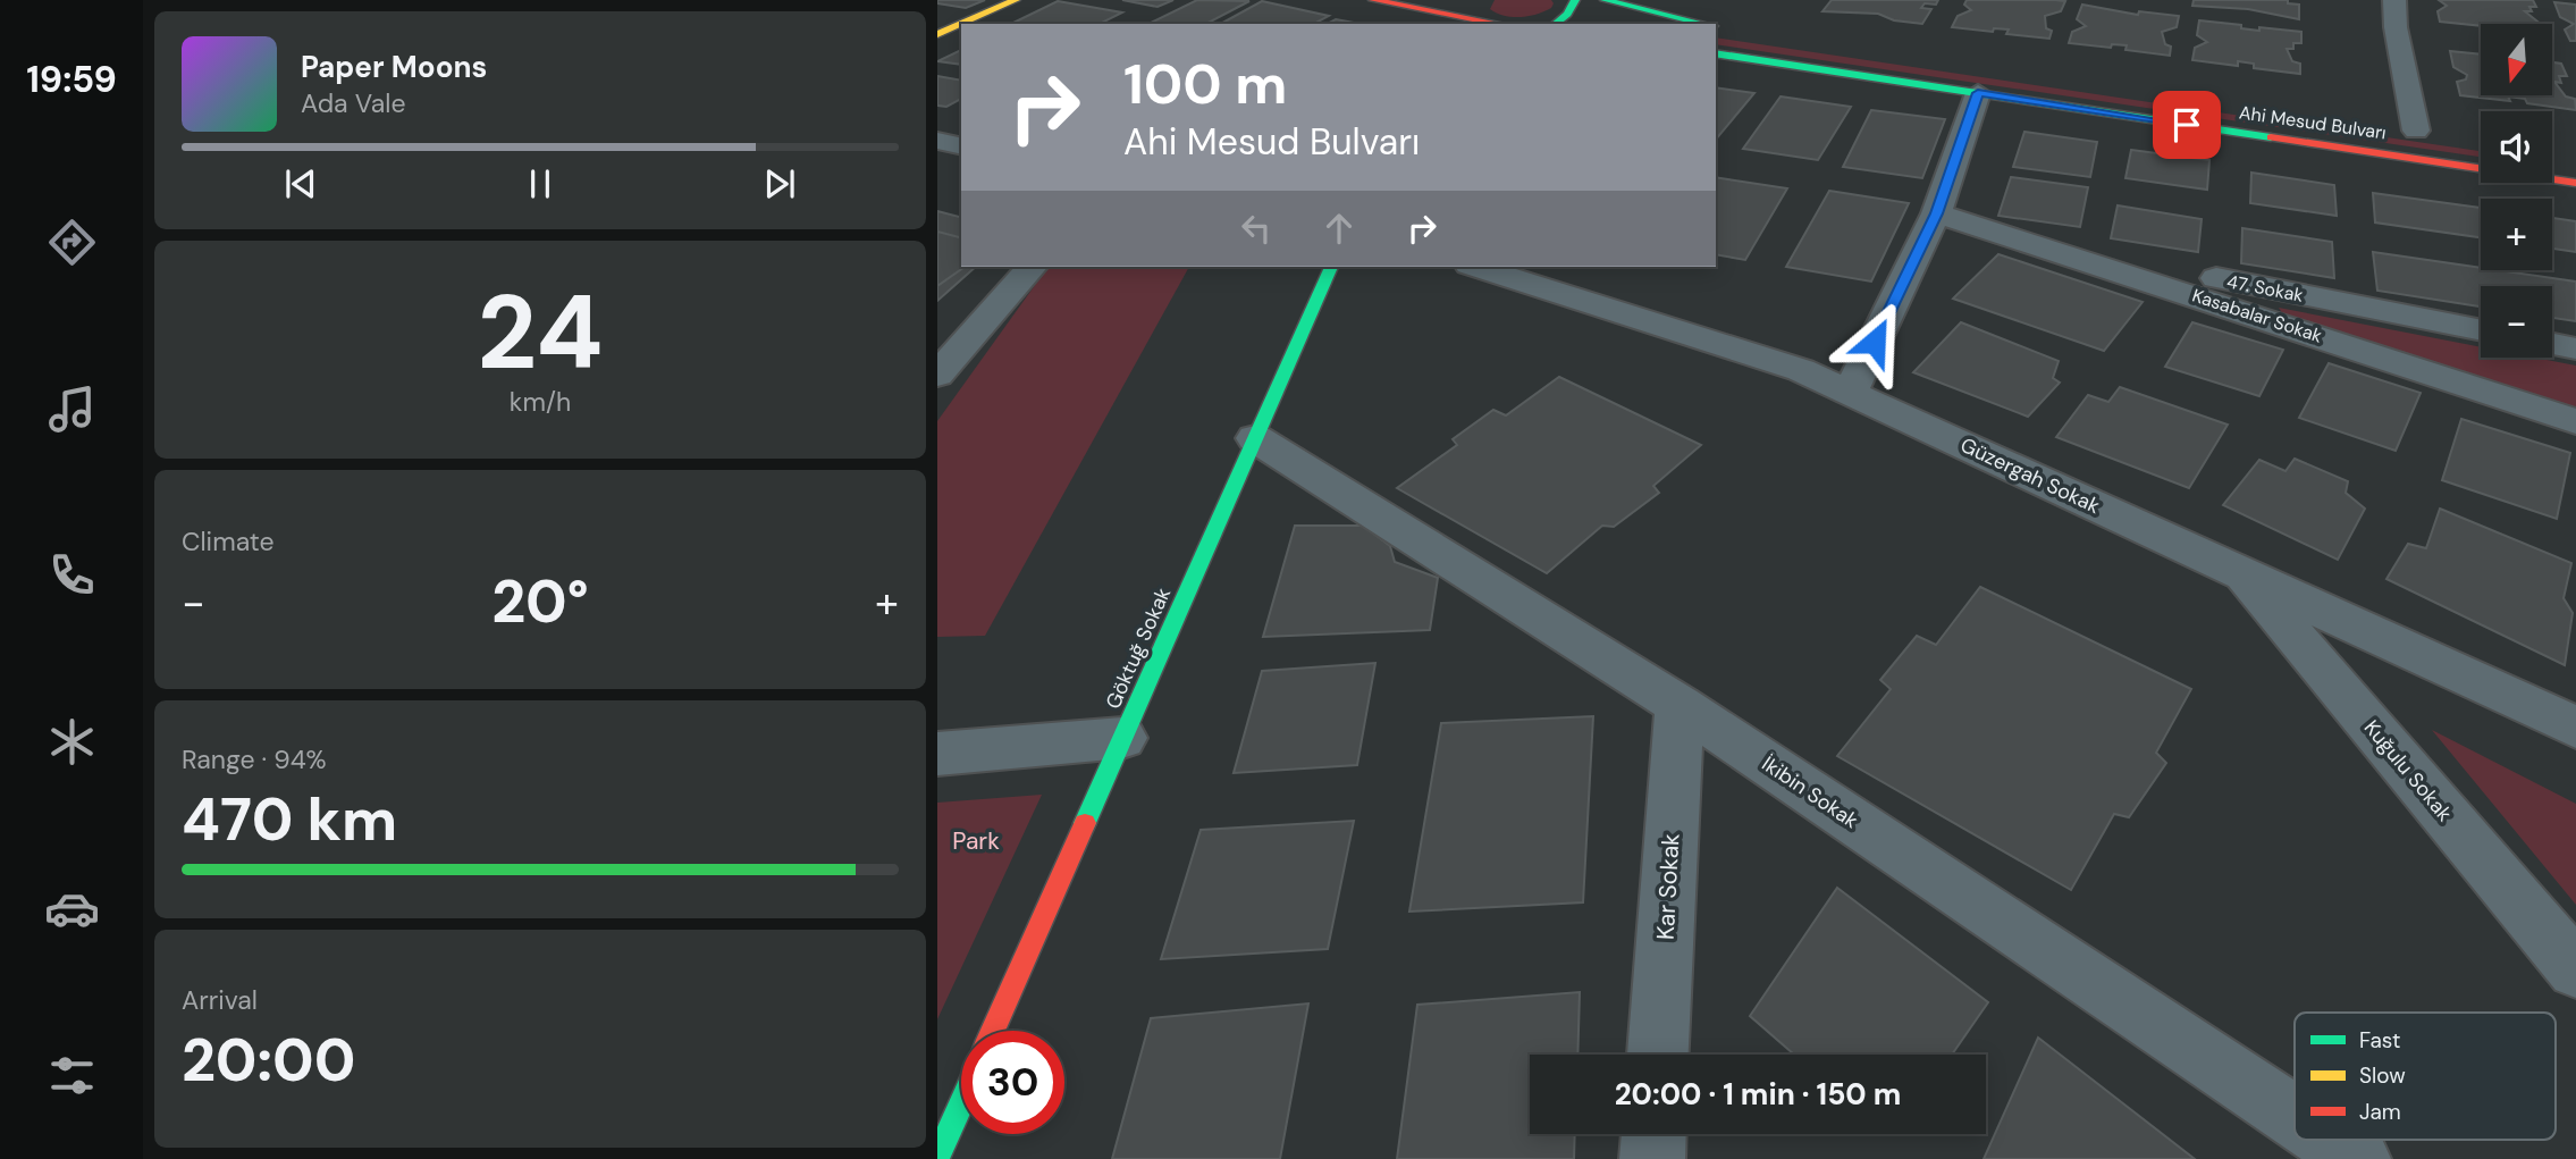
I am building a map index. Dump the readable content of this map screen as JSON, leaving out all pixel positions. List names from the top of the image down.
{
  "streets": {
    "main road": ["Ahi Mesud Bulvarı", "Göktuğ Sokak"],
    "street": [
      "47. Sokak",
      "Kasabalar Sokak",
      "Güzergah Sokak",
      "Kuğulu Sokak",
      "İkibin Sokak",
      "Kar Sokak"
    ]
  },
  "crossings": [
    ["47. Sokak", "Kasabalar Sokak"],
    ["Güzergah Sokak", "Kuğulu Sokak"],
    ["Göktuğ Sokak", "İkibin Sokak"],
    ["İkibin Sokak", "Kar Sokak"]
  ],
  "parks": ["Park"],
  "legend": ["Fast", "Slow", "Jam"],
  "north": "bottom",
  "page": {
    "tabs": "19:59",
    "map_buttons": ["+", "−"],
    "turn": ["100 m", "Ahi Mesud Bulvarı"],
    "song": ["Paper Moons", "Ada Vale"],
    "tile": [
      ["24", "km/h"],
      "Climate",
      ["Range · 94%", "470 km"],
      ["Arrival", "20:00"]
    ],
    "heat": ["−", "20°", "+"],
    "limit": "30",
    "trip": "20:00 · 1 min · 150 m"
  }
}
